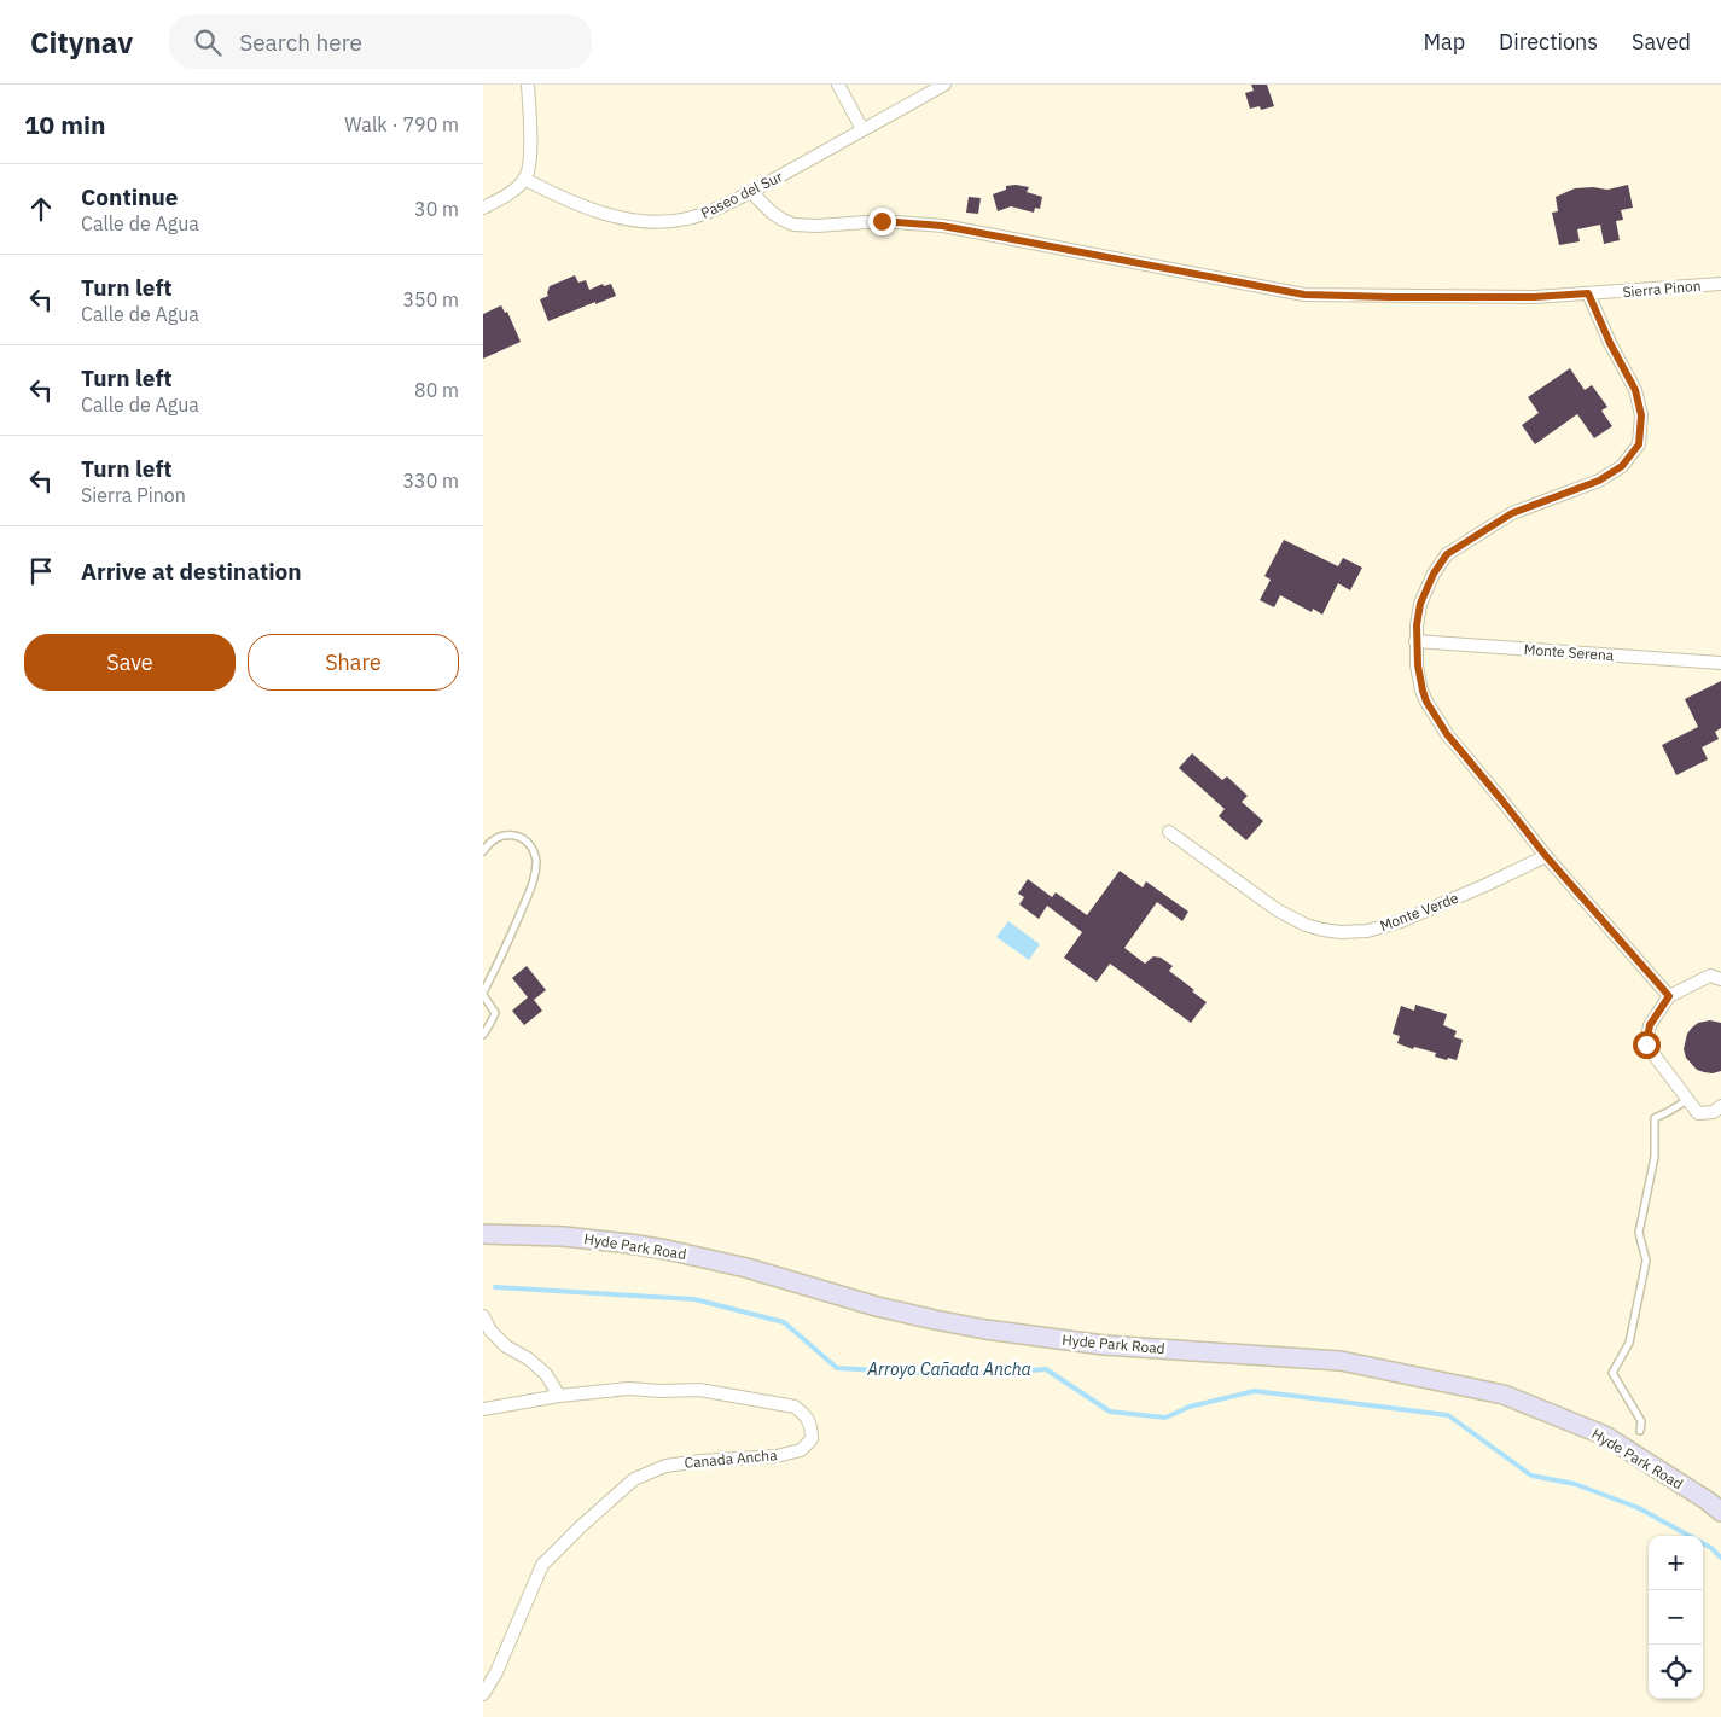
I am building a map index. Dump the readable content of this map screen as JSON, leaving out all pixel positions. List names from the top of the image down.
{
  "streets": {
    "main road": ["Hyde Park Road"],
    "street": [
      "Paseo del Sur",
      "Sierra Pinon",
      "Monte Serena",
      "Monte Verde",
      "Canada Ancha"
    ]
  },
  "crossings": [
    ["Paseo del Sur", "Sierra Pinon"]
  ],
  "water": ["Arroyo Cañada Ancha"],
  "page": {
    "header": "Citynav",
    "search": "Search here",
    "nav": ["Map", "Directions", "Saved"],
    "heading": ["10 min", "Walk · 790 m"],
    "list": [
      ["Continue", "Calle de Agua", "30 m"],
      ["Turn left", "Calle de Agua", "350 m"],
      ["Turn left", "Calle de Agua", "80 m"],
      ["Turn left", "Sierra Pinon", "330 m"],
      "Arrive at destination"
    ],
    "buttons": ["Save", "Share"],
    "map_buttons": ["+", "−"]
  }
}
